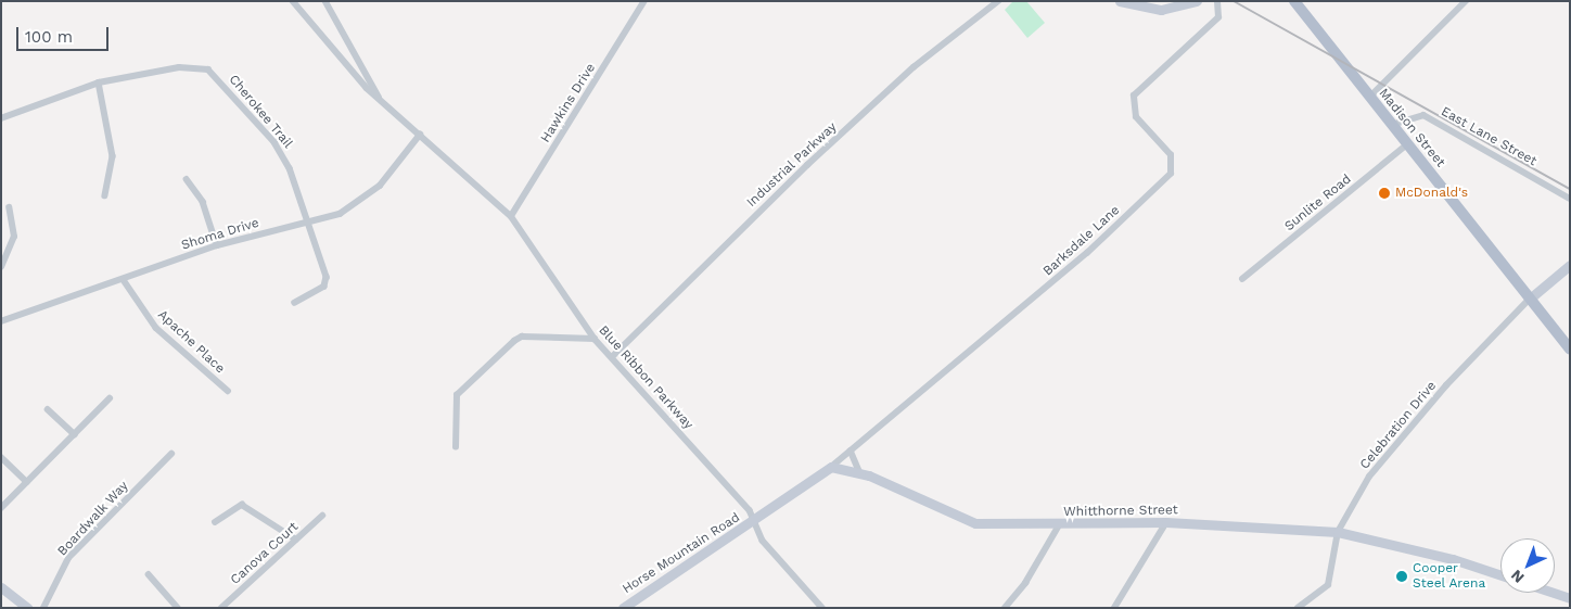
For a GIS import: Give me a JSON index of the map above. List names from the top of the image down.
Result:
{
  "streets": {
    "main road": ["Madison Street"],
    "street": [
      "Hawkins Drive",
      "Cherokee Trail",
      "East Lane Street",
      "Industrial Parkway",
      "Sunlite Road",
      "Shoma Drive",
      "Barksdale Lane",
      "Apache Place",
      "Blue Ribbon Parkway",
      "Celebration Drive",
      "Whitthorne Street",
      "Boardwalk Way",
      "Canova Court",
      "Horse Mountain Road"
    ]
  },
  "crossings": [
    ["Hawkins Drive", "Blue Ribbon Parkway"],
    ["Cherokee Trail", "Shoma Drive"],
    ["Madison Street", "East Lane Street"],
    ["Madison Street", "Sunlite Road"],
    ["Madison Street", "Celebration Drive"],
    ["Industrial Parkway", "Blue Ribbon Parkway"],
    ["Shoma Drive", "Apache Place"],
    ["Shoma Drive", "Blue Ribbon Parkway"],
    ["Barksdale Lane", "Whitthorne Street"],
    ["Blue Ribbon Parkway", "Horse Mountain Road"],
    ["Celebration Drive", "Whitthorne Street"]
  ],
  "places": ["McDonald's", "Cooper Steel Arena"],
  "scale_bar": "100 m",
  "north": "bottom left"
}
